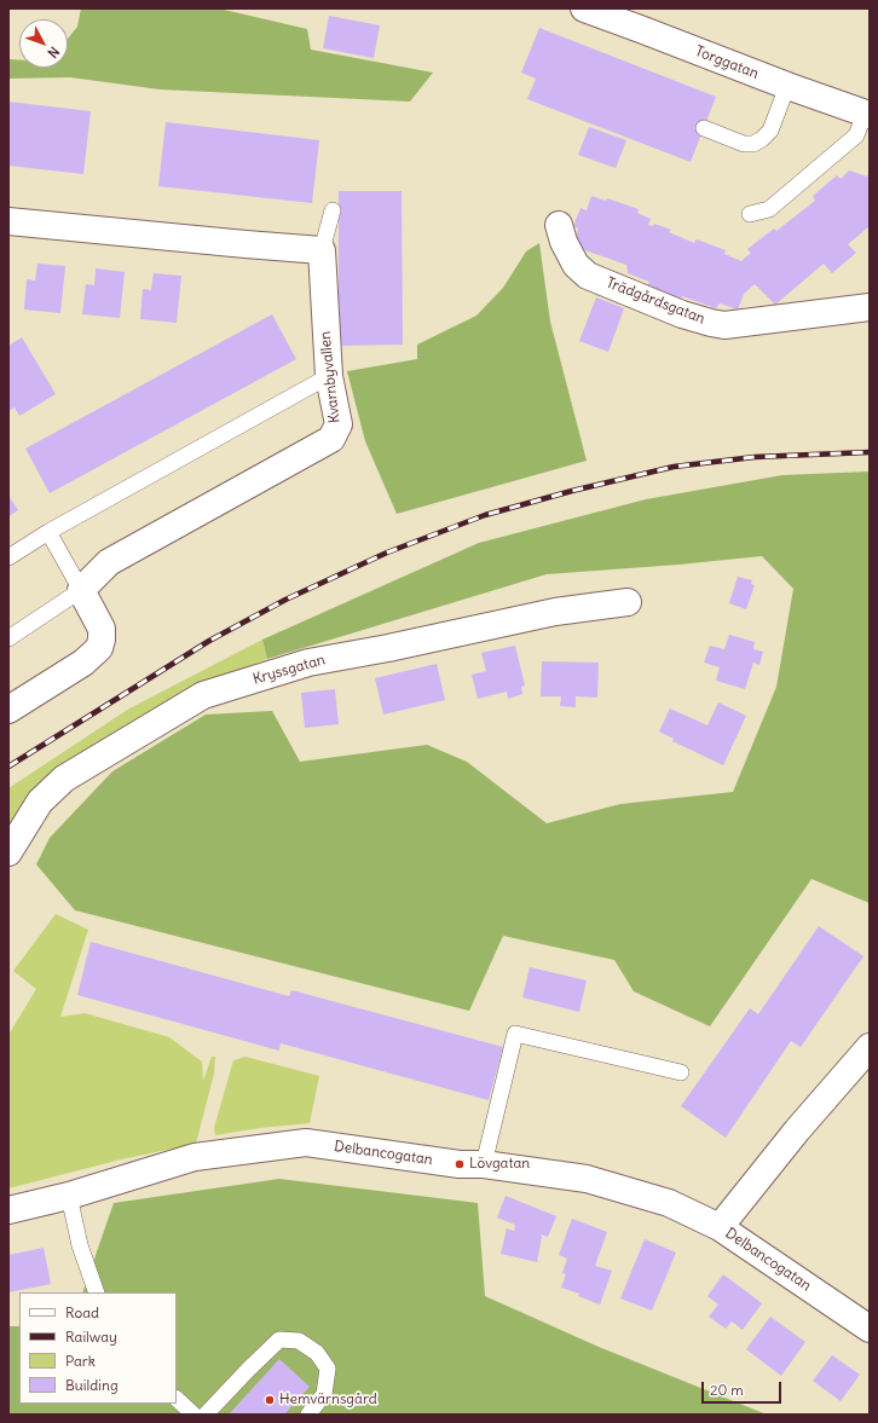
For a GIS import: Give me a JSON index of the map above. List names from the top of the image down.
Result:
{
  "streets": {
    "street": [
      "Torggatan",
      "Trädgårdsgatan",
      "Kvarnbyvallen",
      "Kryssgatan",
      "Delbancogatan"
    ]
  },
  "places": ["Lövgatan", "Hemvärnsgård"],
  "legend": [
    "Road",
    "Railway",
    "Park",
    "Building"
  ],
  "scale_bar": "20 m",
  "north": "bottom right"
}
